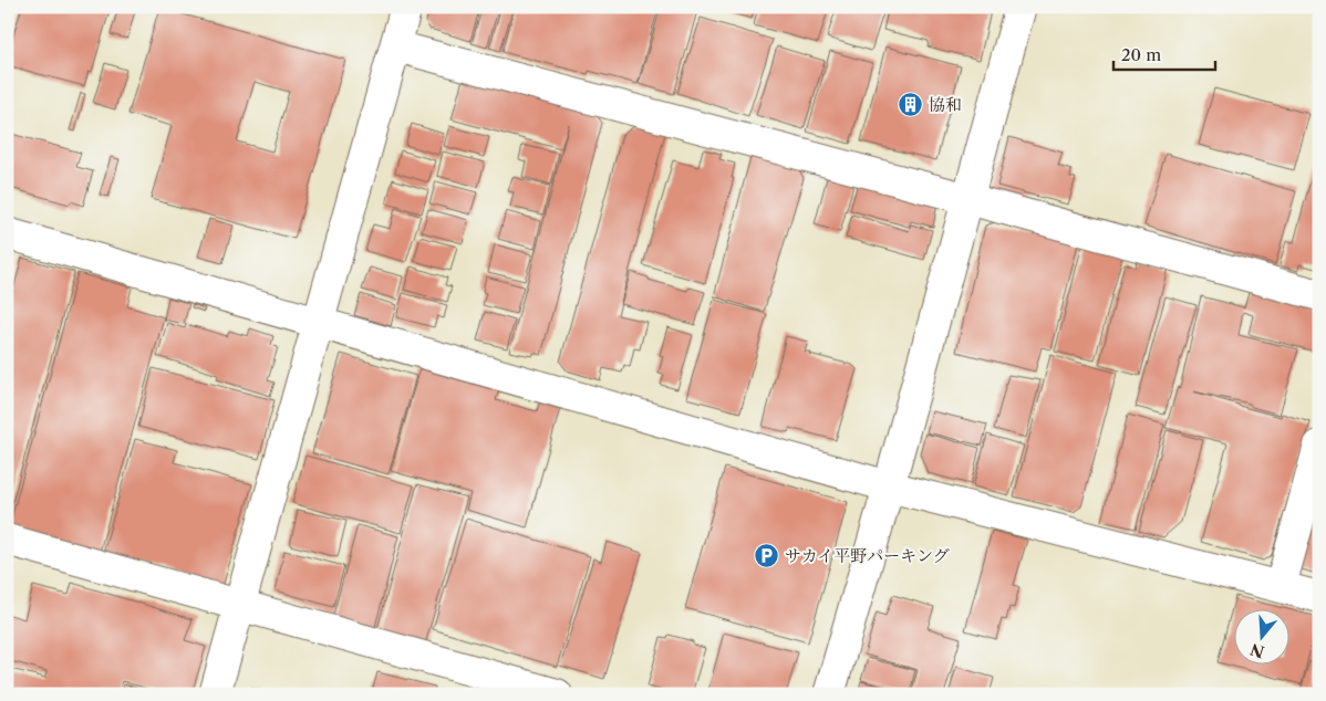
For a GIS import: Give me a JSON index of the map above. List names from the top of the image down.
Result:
{
  "places": {
    "building": ["協和"],
    "parking": ["サカイ平野パーキング"]
  },
  "scale_bar": "20 m",
  "north": "bottom"
}
